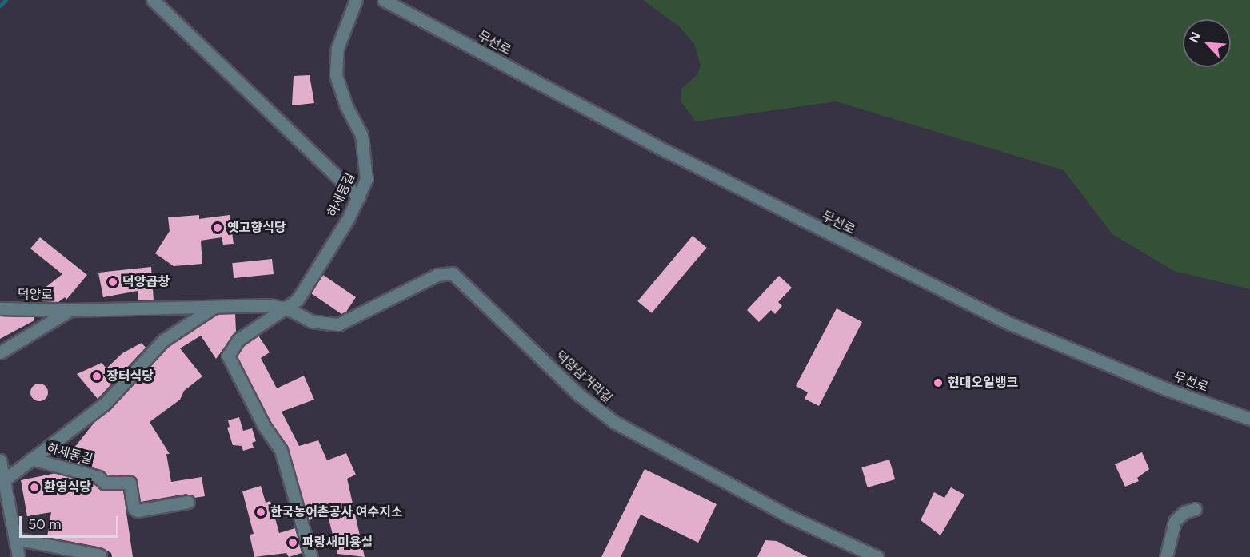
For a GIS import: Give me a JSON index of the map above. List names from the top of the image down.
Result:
{
  "streets": {
    "street": [
      "무선로",
      "하세동길",
      "덕양로",
      "덕양삼거리길"
    ]
  },
  "crossings": [
    ["하세동길", "덕양삼거리길"]
  ],
  "places": [
    "옛고향식당",
    "덕양곱창",
    "장터식당",
    "현대오일뱅크",
    "환영식당",
    "한국농어촌공사 여수지소",
    "파랑새미용실"
  ],
  "scale_bar": "50 m",
  "north": "top left"
}
